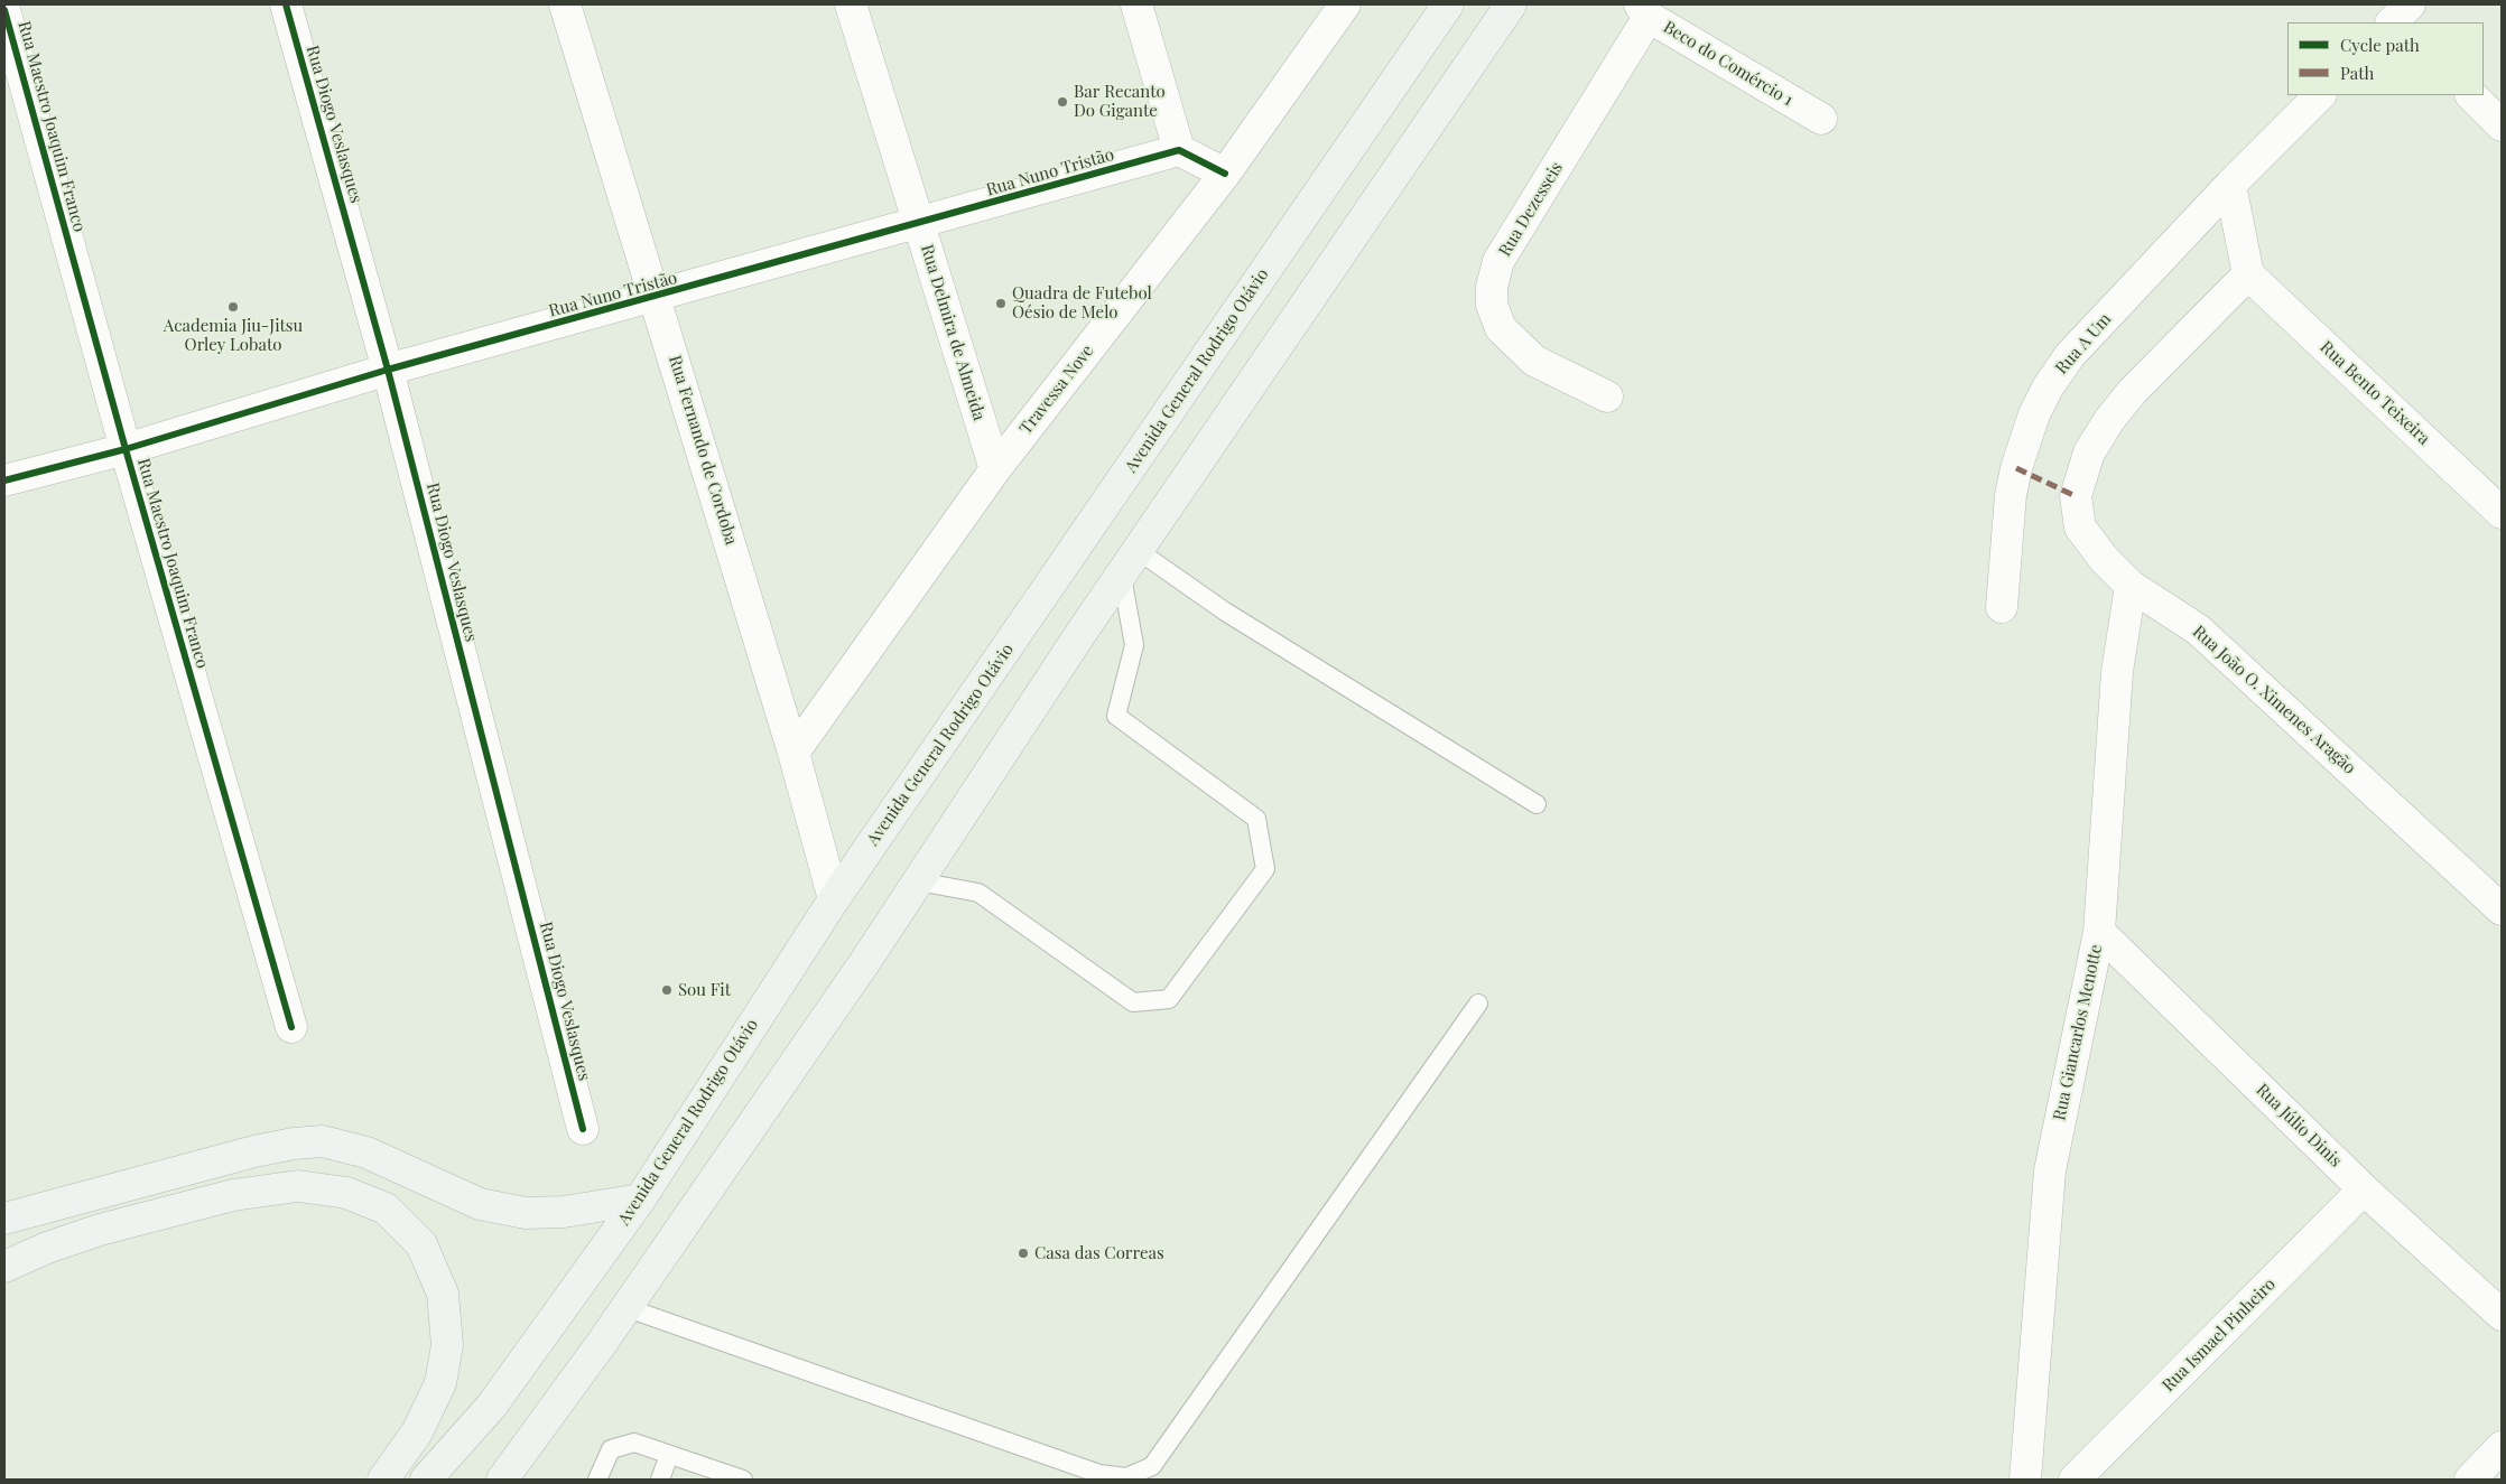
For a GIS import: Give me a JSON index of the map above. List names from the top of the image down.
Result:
{
  "streets": {
    "main road": ["Avenida General Rodrigo Otávio"],
    "street": [
      "Beco do Comércio 1",
      "Rua Diogo Veslasques",
      "Rua Maestro Joaquim Franco",
      "Rua Nuno Tristão",
      "Rua Dezesseis",
      "Rua Delmira de Almeida",
      "Rua A Um",
      "Travessa Nove",
      "Rua Bento Teixeira",
      "Rua Fernando de Cordoba",
      "Rua João O. Ximenes Aragão",
      "Rua Giancarlos Menotte",
      "Rua Júlio Dinis",
      "Rua Ismael Pinheiro"
    ]
  },
  "crossings": [
    ["Beco do Comércio 1", "Rua Dezesseis"],
    ["Rua Diogo Veslasques", "Rua Nuno Tristão"],
    ["Rua Maestro Joaquim Franco", "Rua Nuno Tristão"],
    ["Rua Nuno Tristão", "Rua Delmira de Almeida"],
    ["Rua Nuno Tristão", "Rua Fernando de Cordoba"],
    ["Rua Delmira de Almeida", "Travessa Nove"],
    ["Avenida General Rodrigo Otávio", "Rua Fernando de Cordoba"],
    ["Travessa Nove", "Rua Fernando de Cordoba"],
    ["Rua Bento Teixeira", "Rua João O. Ximenes Aragão"],
    ["Rua João O. Ximenes Aragão", "Rua Giancarlos Menotte"],
    ["Rua Giancarlos Menotte", "Rua Júlio Dinis"],
    ["Rua Júlio Dinis", "Rua Ismael Pinheiro"]
  ],
  "places": [
    "Bar Recanto Do Gigante",
    "Quadra de Futebol Oésio de Melo",
    "Academia Jiu-Jitsu Orley Lobato",
    "Sou Fit",
    "Casa das Correas"
  ],
  "legend": ["Cycle path", "Path"]
}
